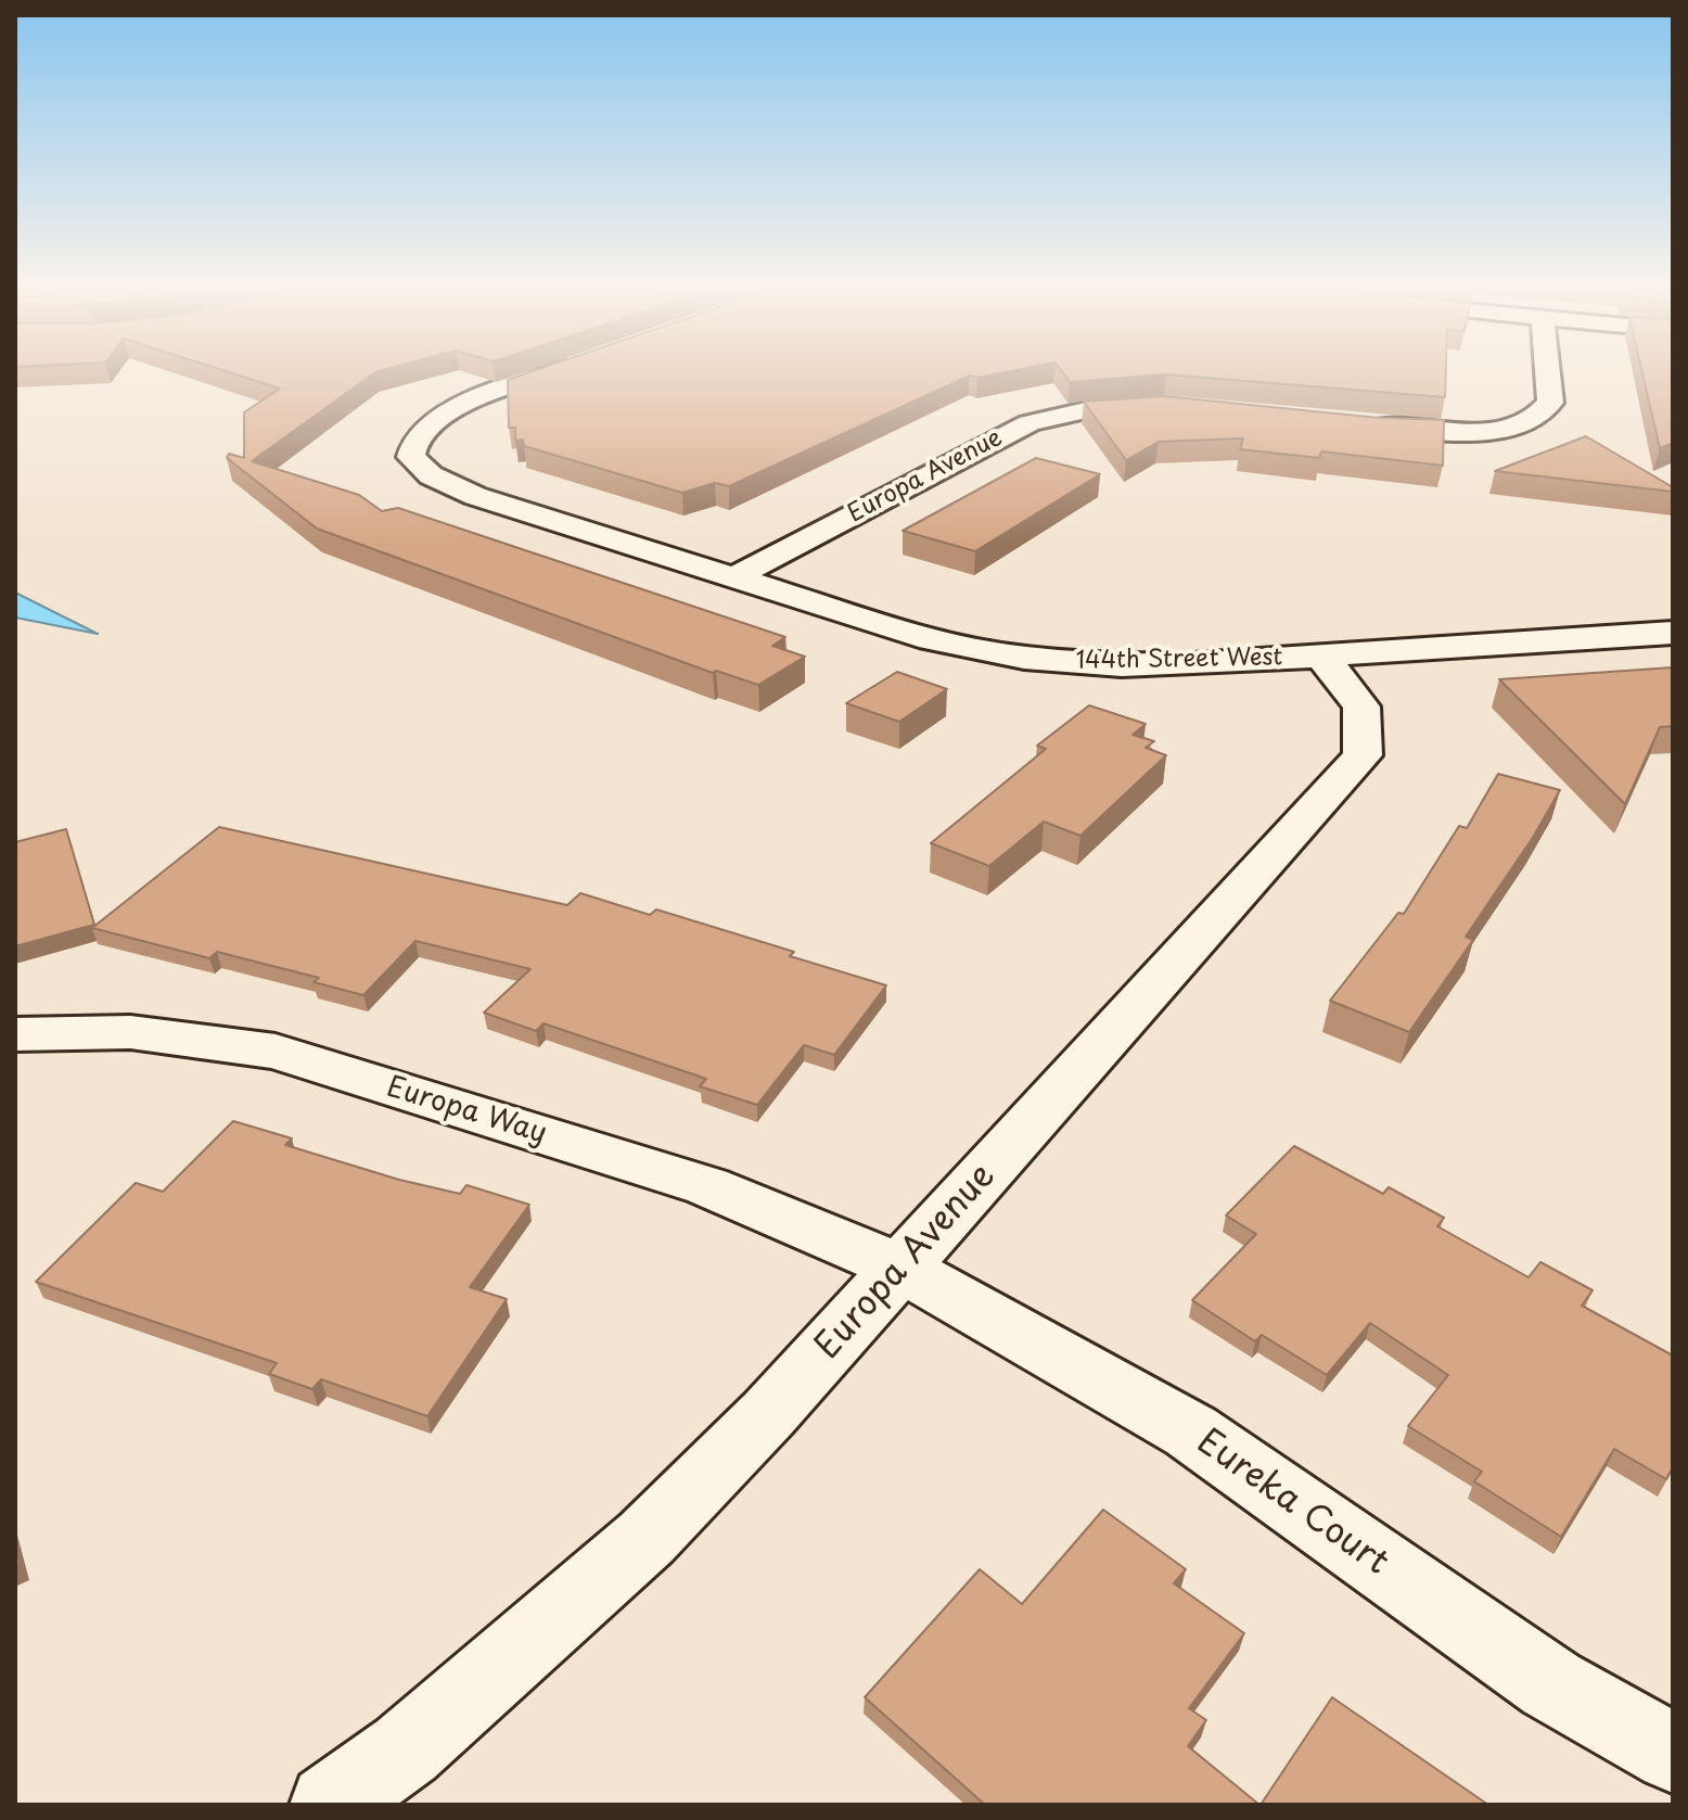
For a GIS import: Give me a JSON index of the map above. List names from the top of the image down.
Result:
{
  "streets": {
    "street": [
      "Europa Avenue",
      "144th Street West",
      "Europa Way",
      "Eureka Court"
    ]
  },
  "crossings": [
    ["Europa Avenue", "144th Street West"],
    ["Europa Avenue", "Europa Way"],
    ["Europa Avenue", "Eureka Court"],
    ["Europa Way", "Eureka Court"]
  ]
}
